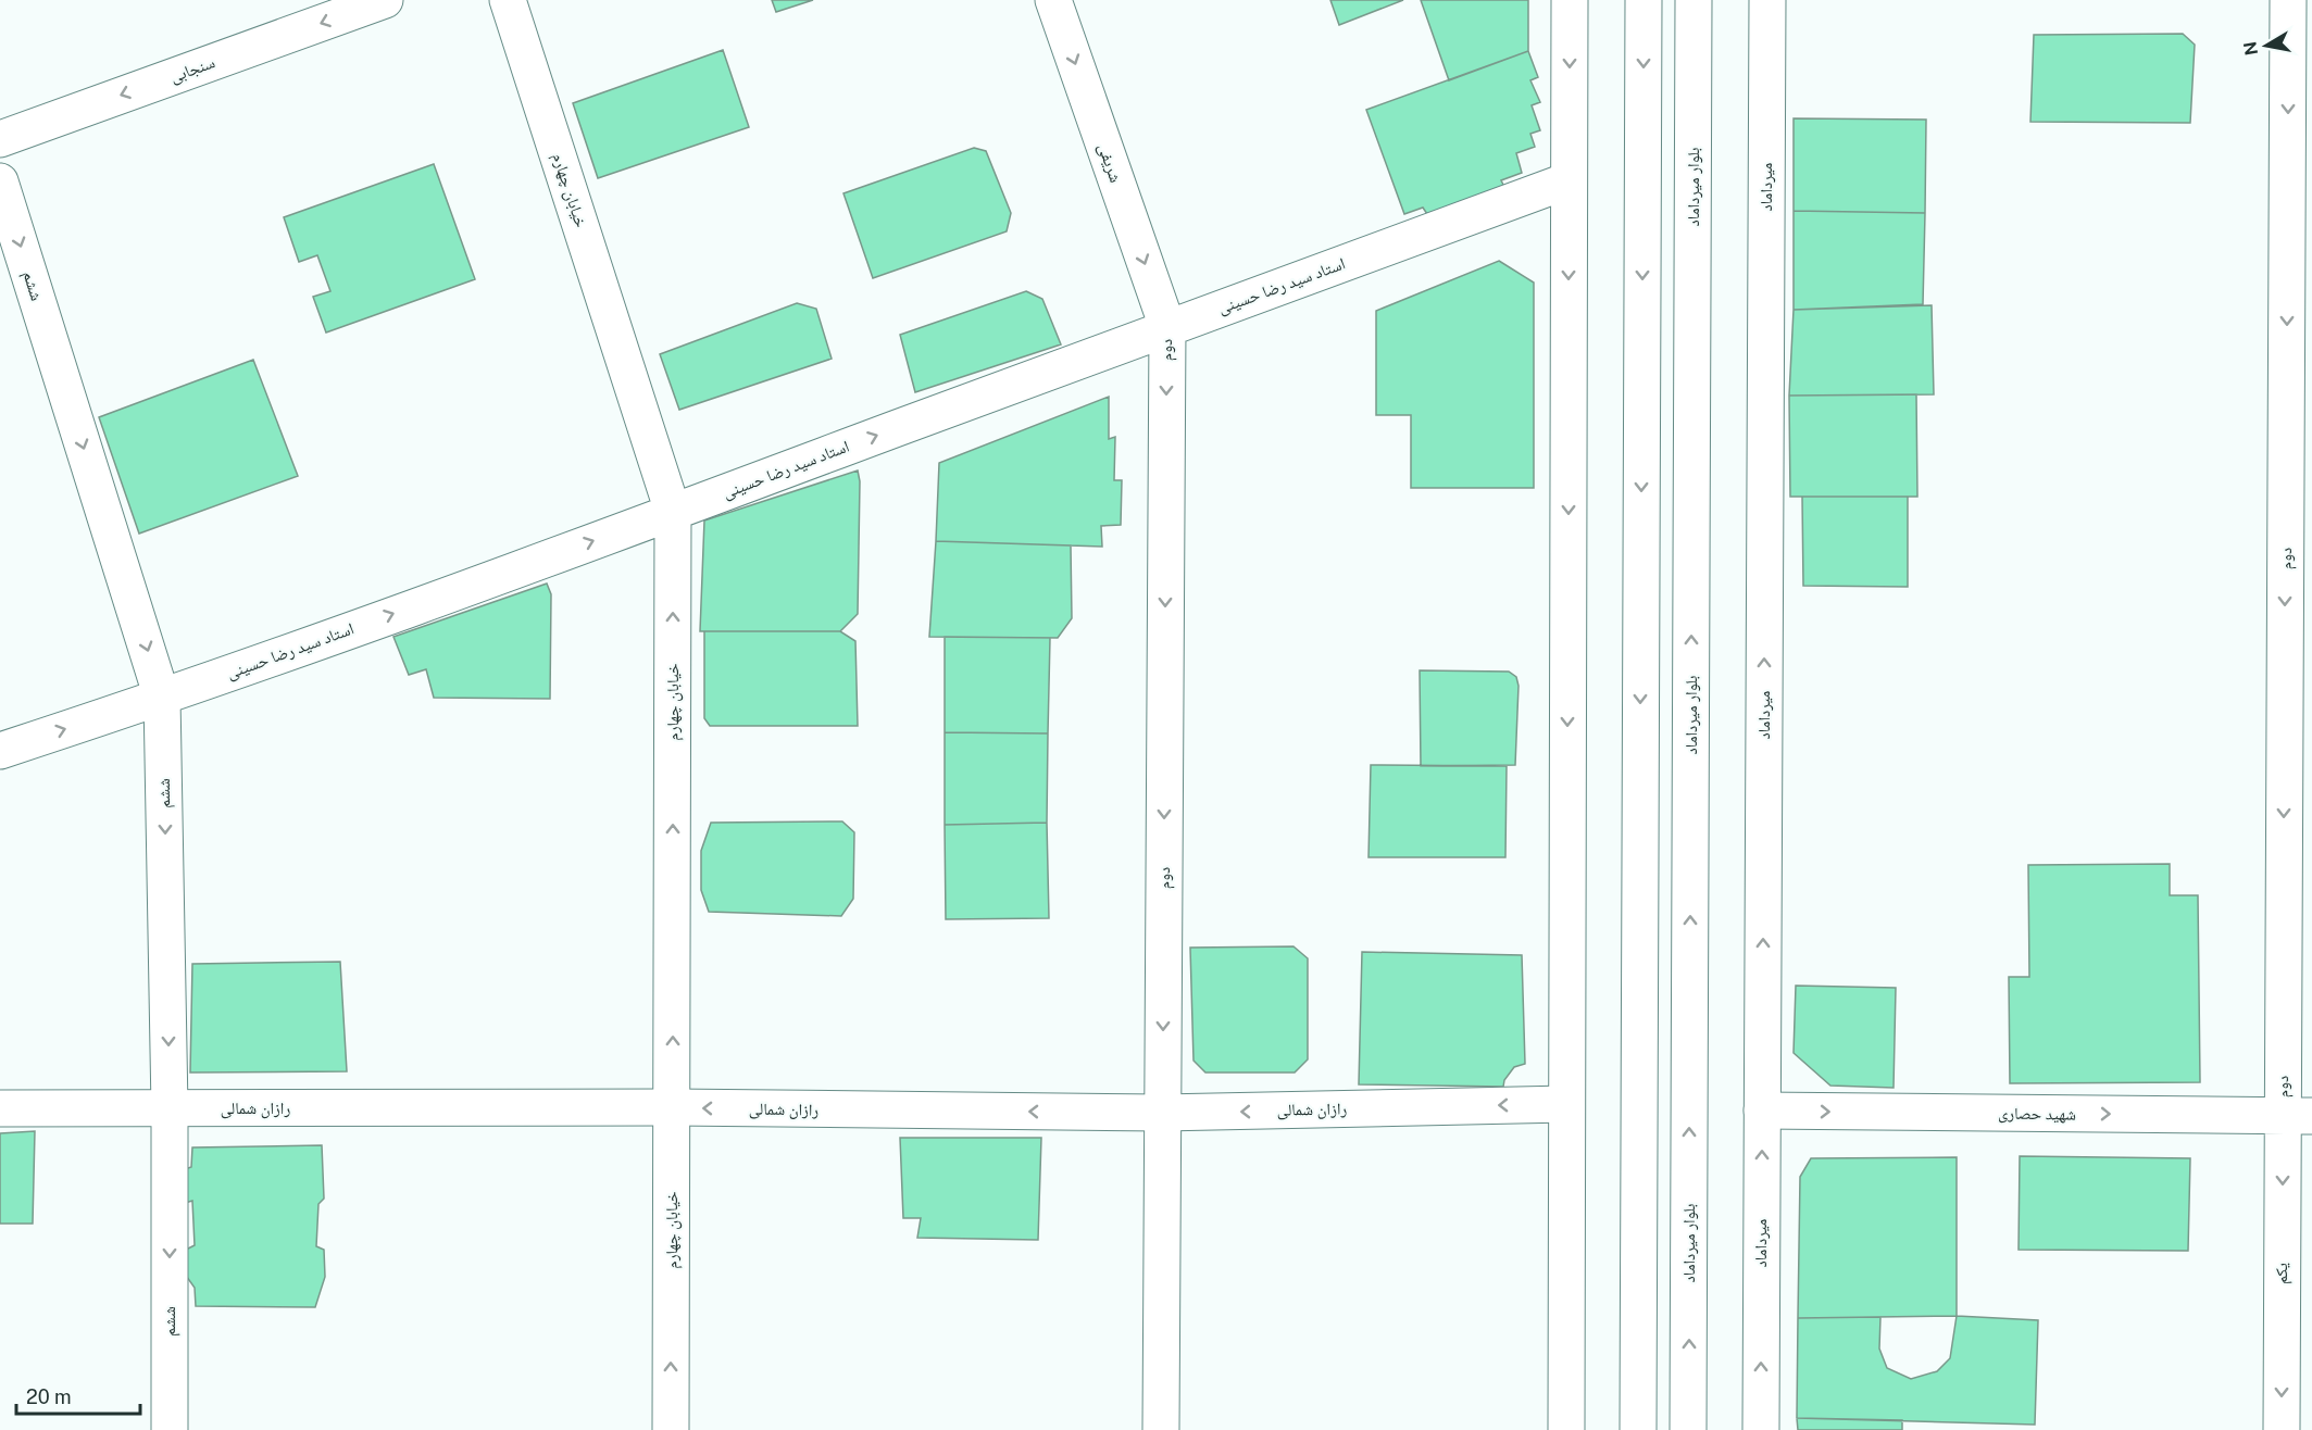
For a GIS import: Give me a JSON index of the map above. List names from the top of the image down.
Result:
{
  "streets": {
    "street": [
      "سنجابی",
      "شریفی",
      "بلوار میرداماد",
      "میرداماد",
      "خیابان چهارم",
      "ششم",
      "استاد سید رضا حسینی",
      "دوم",
      "رازان شمالی",
      "شهید حصاری",
      "یکم"
    ]
  },
  "crossings": [
    ["شریفی", "استاد سید رضا حسینی"],
    ["شریفی", "دوم"],
    ["میرداماد", "شهید حصاری"],
    ["خیابان چهارم", "استاد سید رضا حسینی"],
    ["خیابان چهارم", "رازان شمالی"],
    ["ششم", "استاد سید رضا حسینی"],
    ["ششم", "رازان شمالی"],
    ["استاد سید رضا حسینی", "دوم"],
    ["دوم", "رازان شمالی"],
    ["دوم", "شهید حصاری"],
    ["دوم", "یکم"],
    ["شهید حصاری", "یکم"]
  ],
  "one_way": [
    "سنجابی",
    "شریفی",
    "خیابان چهارم",
    "ششم",
    "استاد سید رضا حسینی",
    "دوم",
    "رازان شمالی",
    "شهید حصاری",
    "یکم"
  ],
  "scale_bar": "20 m",
  "north": "left"
}
